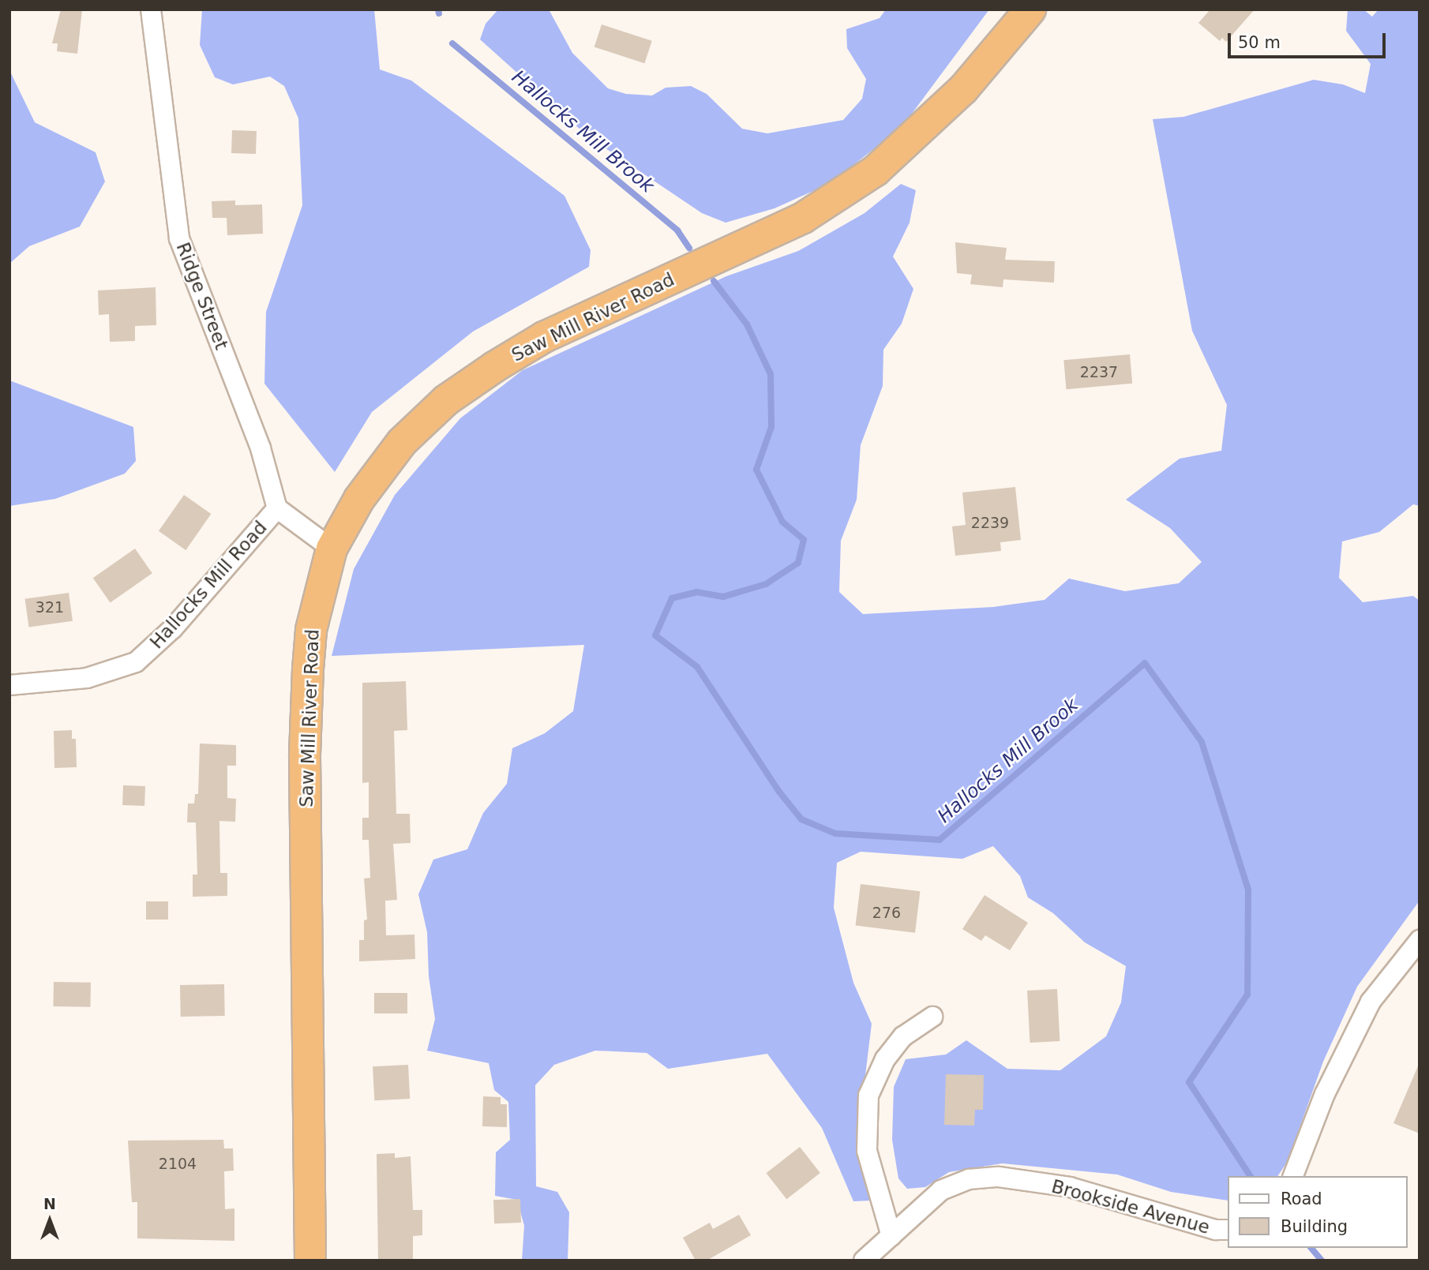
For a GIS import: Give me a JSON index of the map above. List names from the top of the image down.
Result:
{
  "streets": {
    "highway": ["Saw Mill River Road"],
    "street": ["Ridge Street", "Hallocks Mill Road", "Brookside Avenue"]
  },
  "crossings": [
    ["Ridge Street", "Hallocks Mill Road"]
  ],
  "water": ["Hallocks Mill Brook"],
  "house_numbers": [
    "2237",
    "2239",
    "321",
    "276",
    "2104"
  ],
  "legend": ["Road", "Building"],
  "scale_bar": "50 m",
  "north": "top"
}
